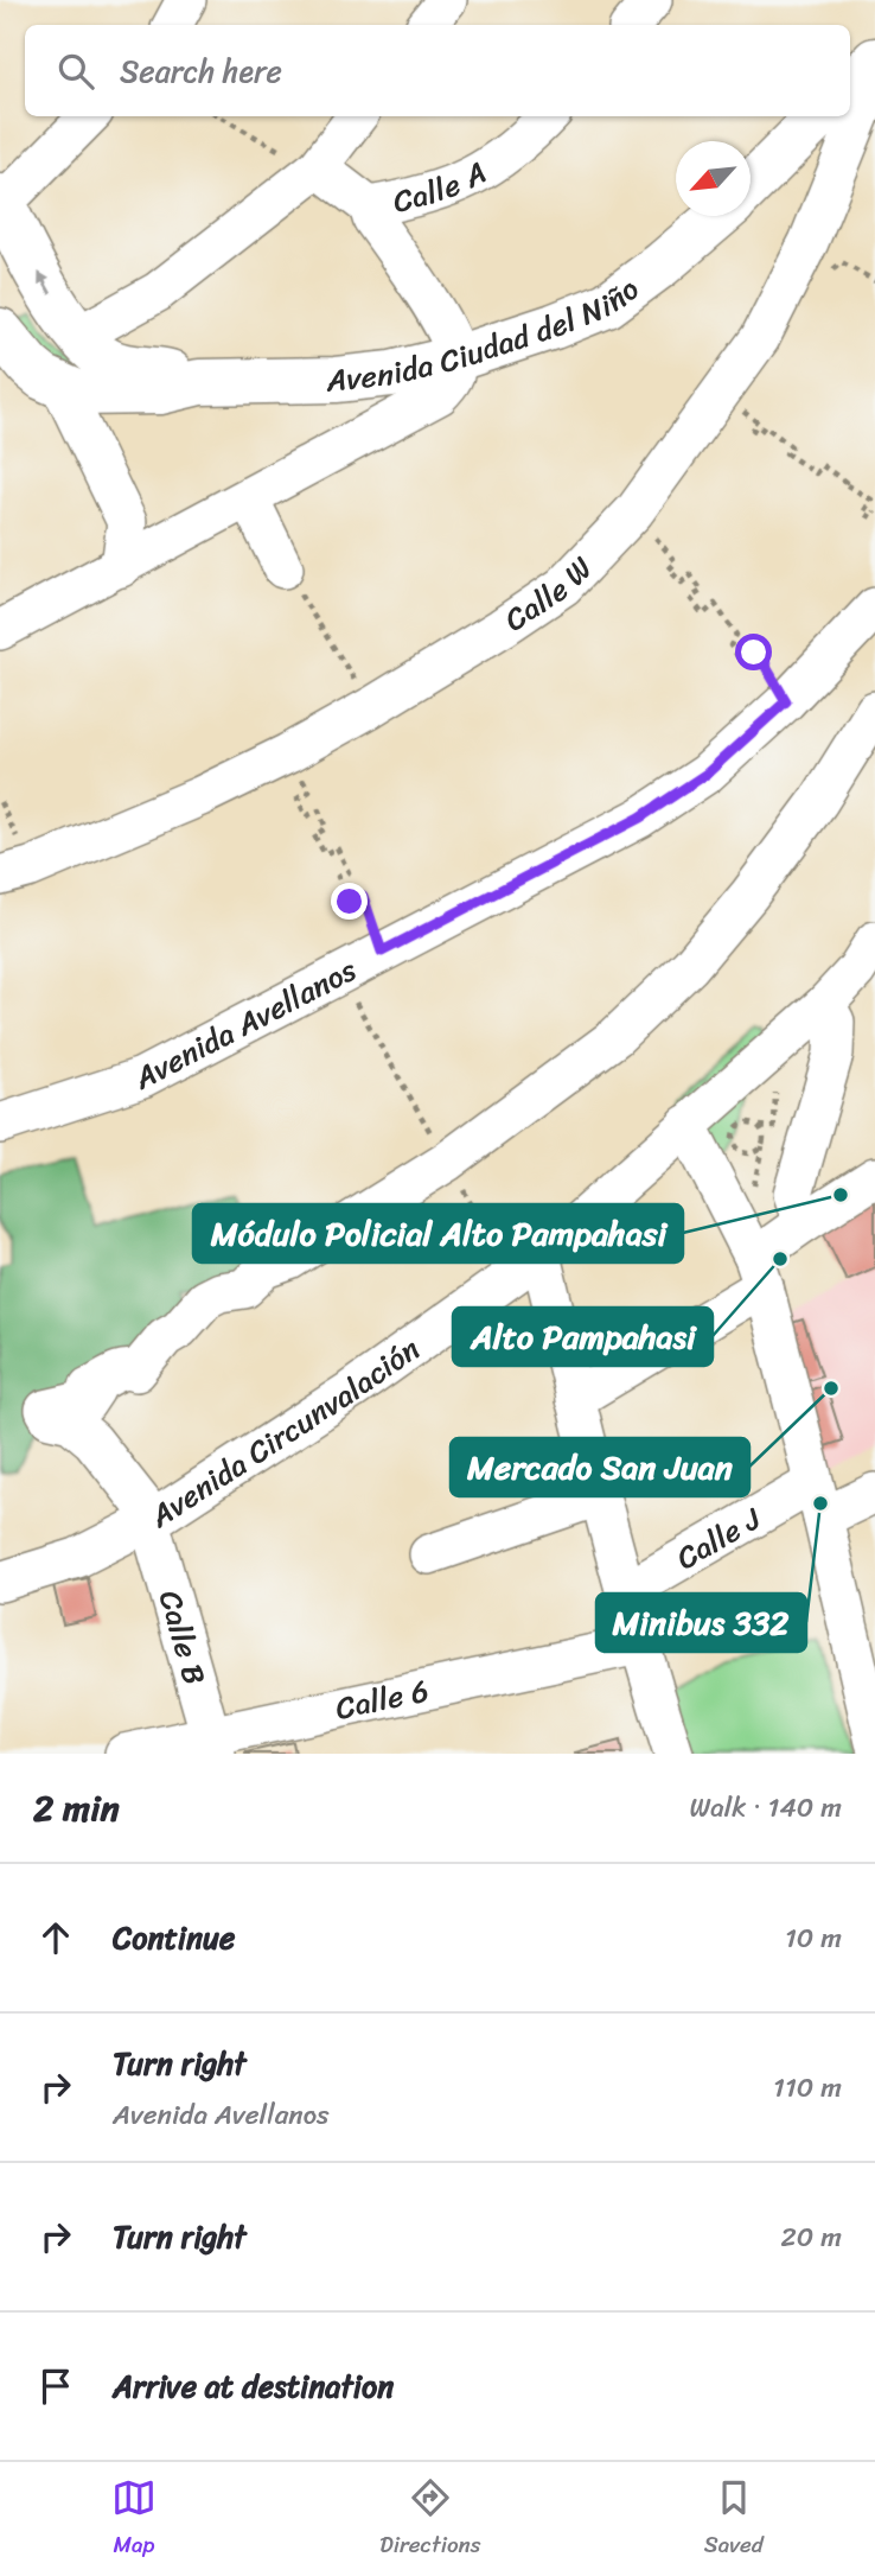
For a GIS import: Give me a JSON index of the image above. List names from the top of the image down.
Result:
{
  "streets": {
    "main road": ["Avenida Ciudad del Niño"],
    "street": [
      "Calle A",
      "Calle W",
      "Avenida Avellanos",
      "Avenida Circunvalación",
      "Calle J",
      "Calle B",
      "Calle 6"
    ]
  },
  "crossings": [
    ["Avenida Circunvalación", "Calle B"],
    ["Calle B", "Calle 6"]
  ],
  "places": [
    "Módulo Policial Alto Pampahasi",
    "Alto Pampahasi",
    "Mercado San Juan",
    "Minibus 332"
  ],
  "north": "bottom left",
  "page": {
    "search": "Search here",
    "heading": ["2 min", "Walk · 140 m"],
    "list": [
      ["Continue", "10 m"],
      ["Turn right", "Avenida Avellanos", "110 m"],
      ["Turn right", "20 m"],
      "Arrive at destination"
    ],
    "nav": ["Map", "Directions", "Saved"]
  }
}
